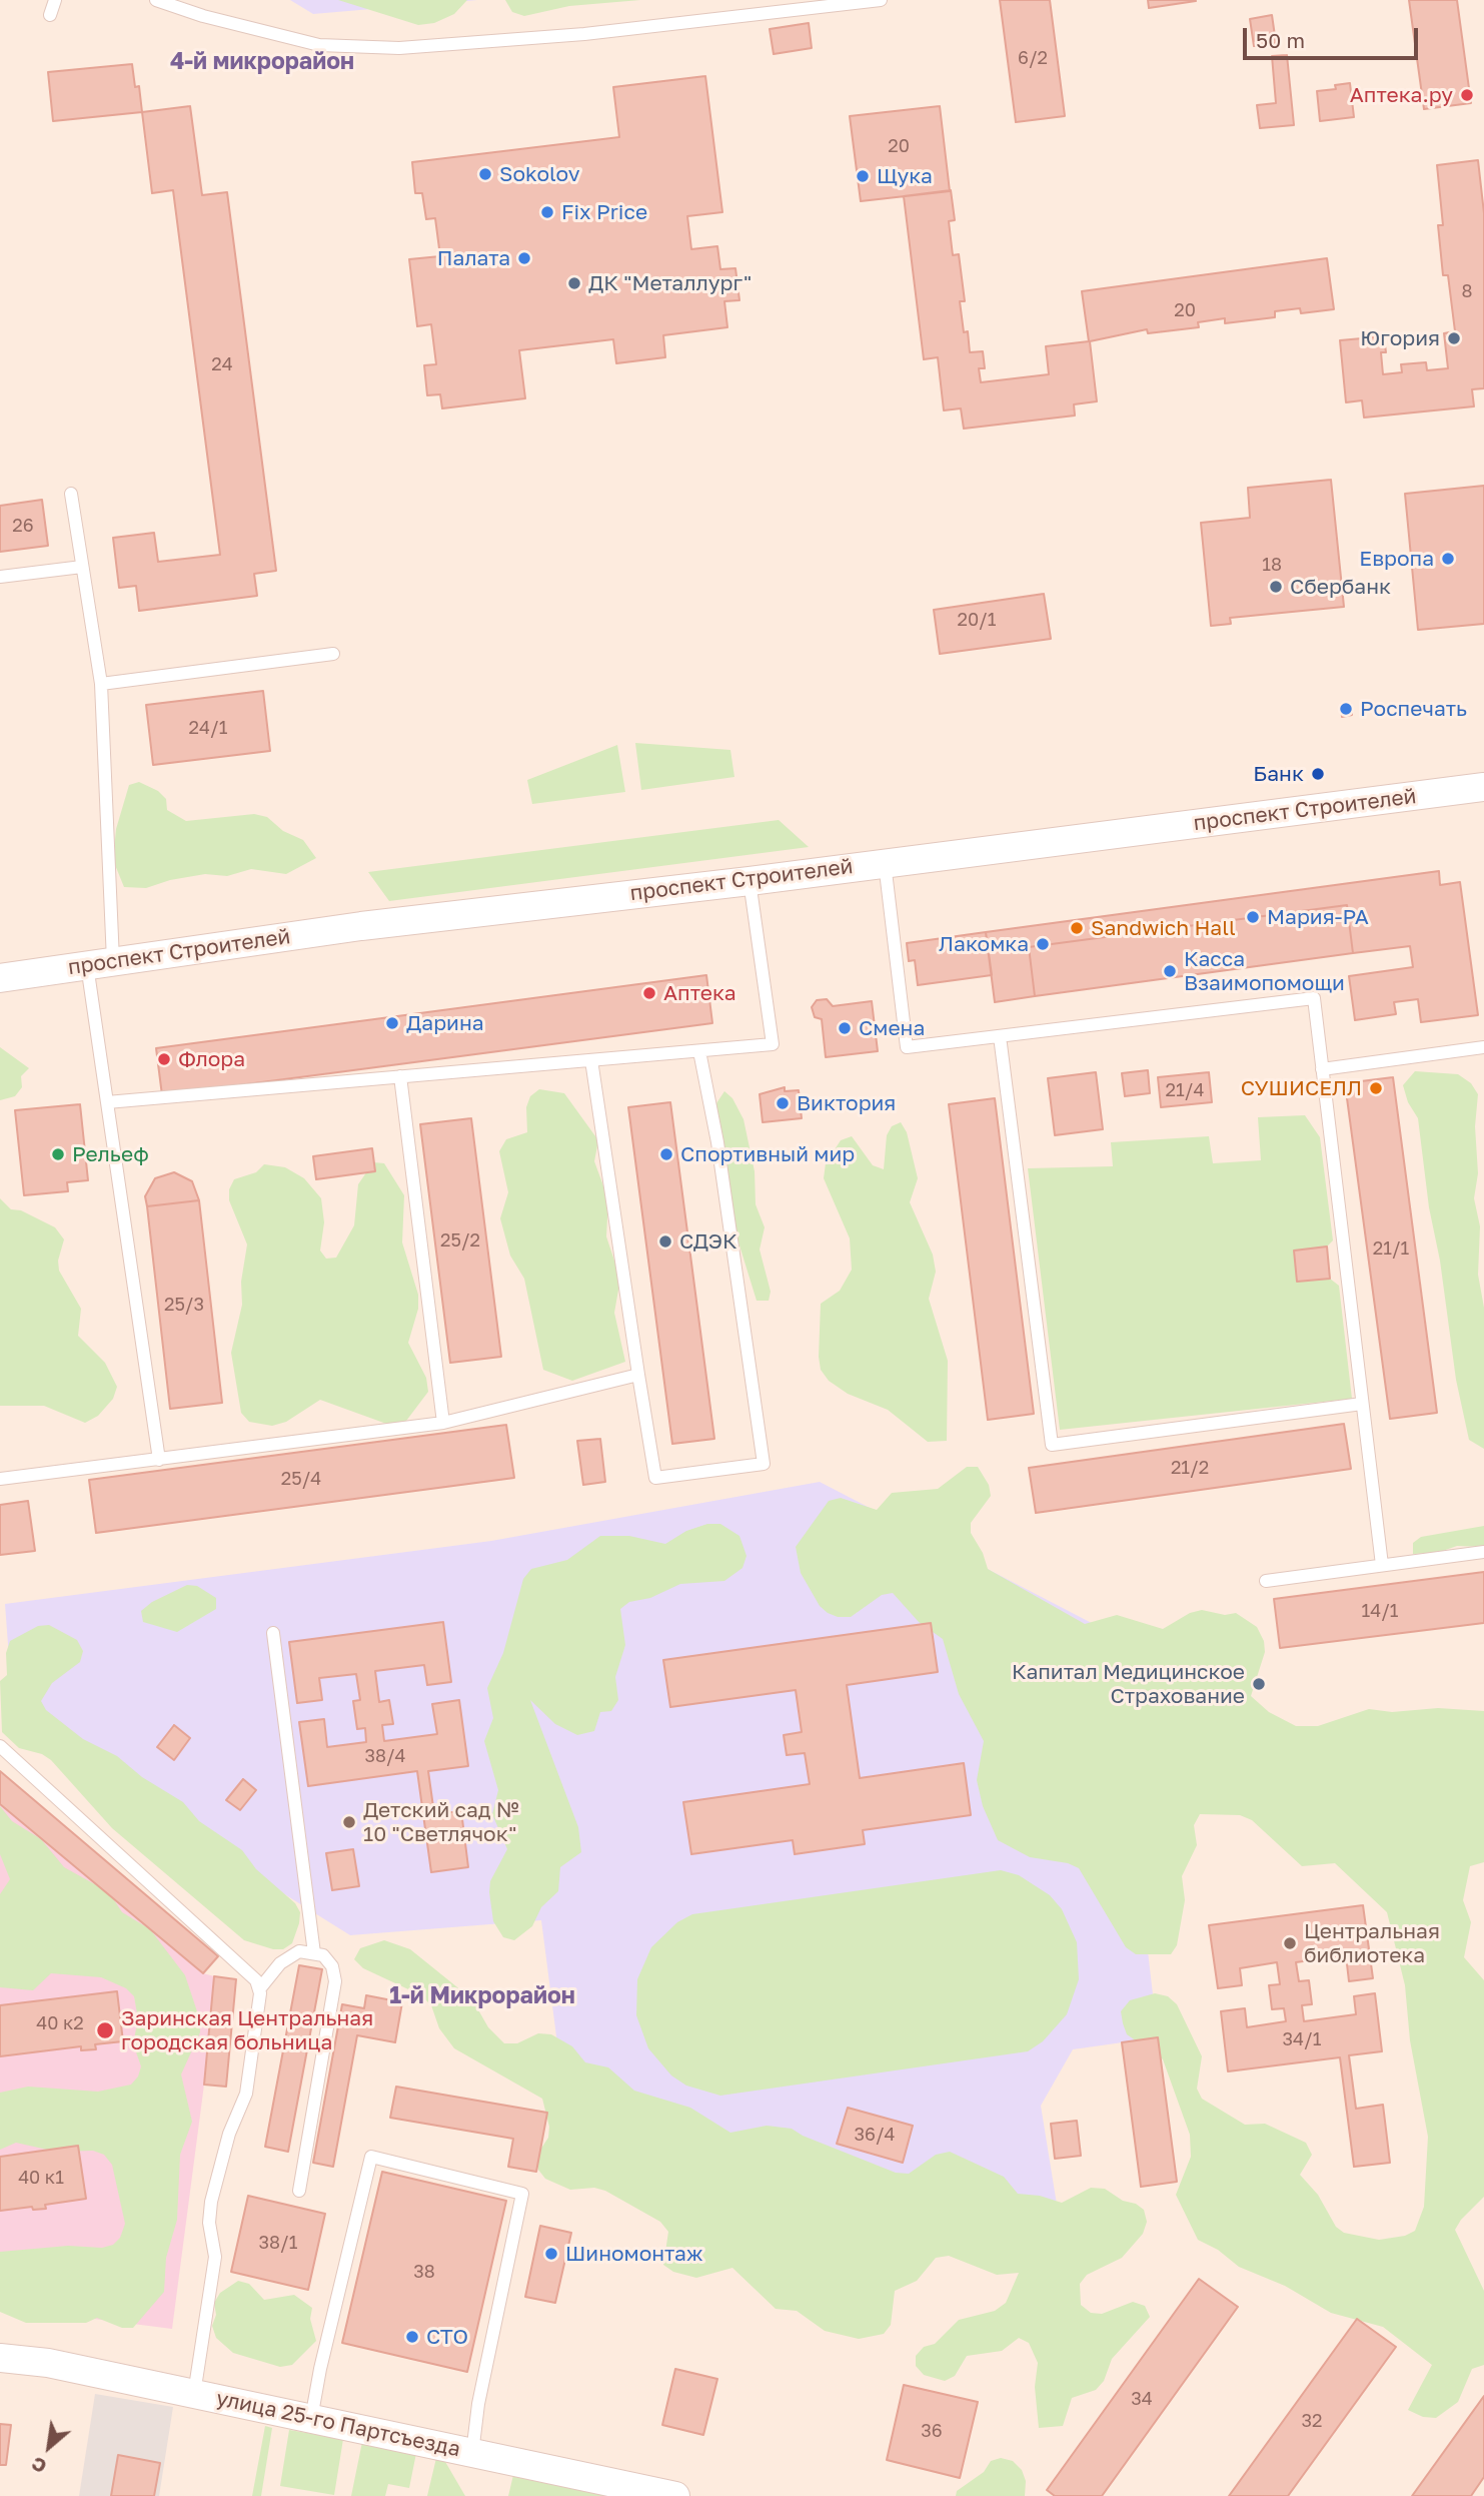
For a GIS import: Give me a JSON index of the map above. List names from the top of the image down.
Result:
{
  "streets": {
    "street": ["проспект Строителей", "улица 25-го Партсъезда"]
  },
  "districts": ["4-й микрорайон", "1-й Микрорайон"],
  "places": [
    "Аптека.ру",
    "Sokolov",
    "Щука",
    "Fix Price",
    "Палата",
    "ДК \"Металлург\"",
    "Югория",
    "Европа",
    "Сбербанк",
    "Роспечать",
    "Банк",
    "Мария-РА",
    "Sandwich Hall",
    "Лакомка",
    "Касса Взаимопомощи",
    "Аптека",
    "Дарина",
    "Смена",
    "Флора",
    "СУШИСЕЛЛ",
    "Виктория",
    "Рельеф",
    "Спортивный мир",
    "СДЭК",
    "Капитал Медицинское Страхование",
    "Детский сад № 10 \"Светлячок\"",
    "Центральная библиотека",
    "Заринская Центральная городская больница",
    "Шиномонтаж",
    "СТО"
  ],
  "house_numbers": [
    "6/2",
    "20",
    "8",
    "20",
    "24",
    "26",
    "18",
    "20/1",
    "24/1",
    "21/4",
    "25/2",
    "21/1",
    "25/3",
    "21/2",
    "25/4",
    "14/1",
    "38/4",
    "40 к2",
    "34/1",
    "36/4",
    "40 к1",
    "38/1",
    "38",
    "34",
    "32",
    "36"
  ],
  "scale_bar": "50 m",
  "north": "bottom left"
}
